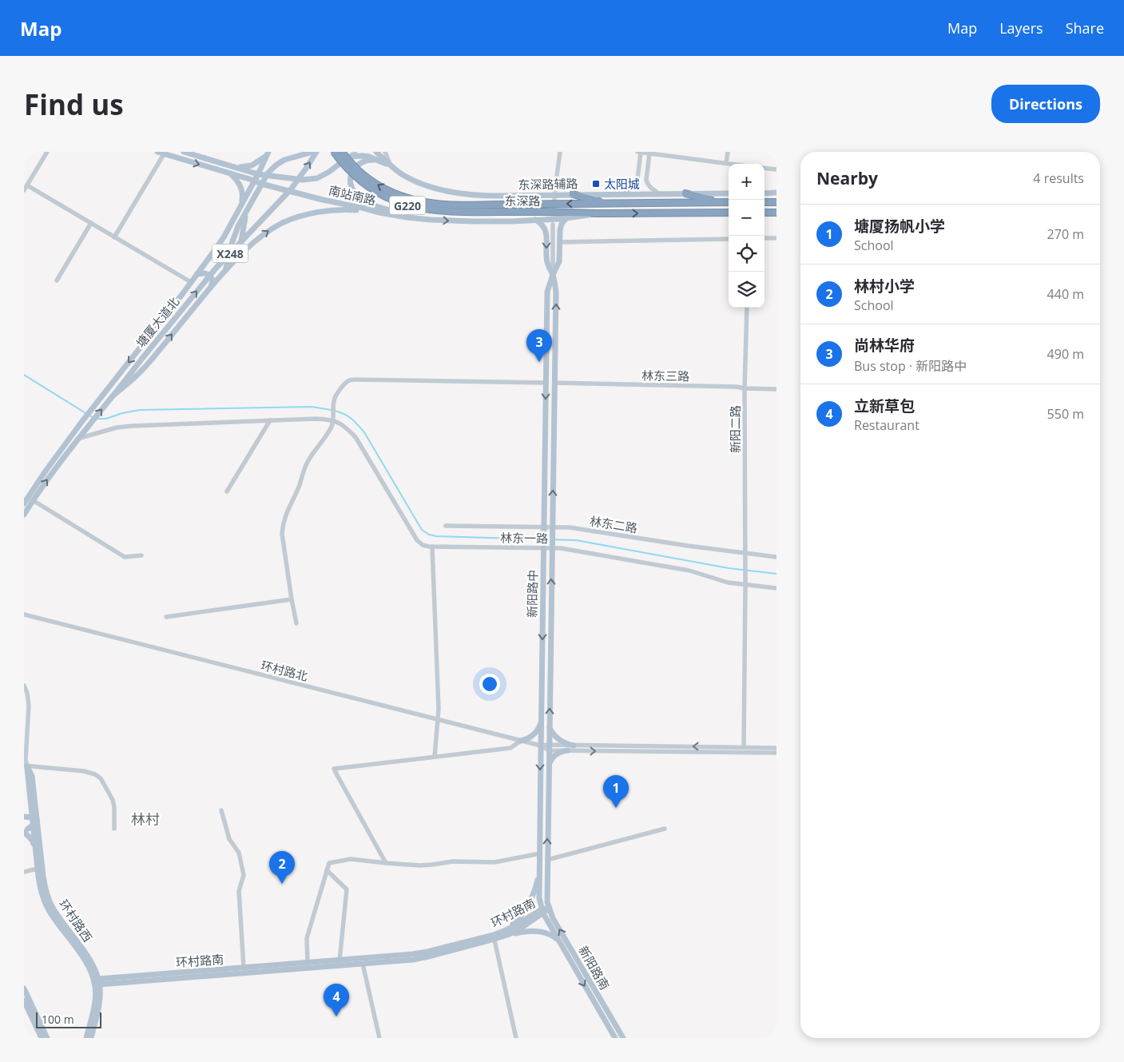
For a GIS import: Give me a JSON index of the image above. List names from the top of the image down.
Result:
{
  "streets": {
    "highway": ["东深路", "G220"],
    "main road": [
      "东深路辅路",
      "南站南路",
      "X248",
      "塘厦大道北",
      "新阳路中",
      "环村路南",
      "环村路西",
      "新阳路南"
    ],
    "street": [
      "林东三路",
      "新阳二路",
      "林东二路",
      "林东一路",
      "环村路北"
    ]
  },
  "crossings": [
    ["南站南路", "东深路"],
    ["南站南路", "塘厦大道北"],
    ["林东三路", "新阳二路"],
    ["林东三路", "新阳路中"],
    ["新阳二路", "林东二路"],
    ["新阳二路", "林东一路"],
    ["林东二路", "新阳路中"],
    ["林东一路", "新阳路中"],
    ["新阳路中", "环村路北"],
    ["新阳路中", "环村路南"],
    ["新阳路中", "新阳路南"],
    ["环村路南", "环村路西"],
    ["环村路南", "新阳路南"]
  ],
  "districts": ["林村"],
  "places": {
    "transit": ["太阳城"]
  },
  "scale_bar": "100 m",
  "page": {
    "header": "Map",
    "nav": ["Map", "Layers", "Share"],
    "buttons": "Directions",
    "title": "Find us",
    "heading": ["Nearby", "4 results"],
    "map_buttons": ["+", "−"],
    "list": [
      {
        "mark": "1",
        "name": "塘厦扬帆小学",
        "note": "School",
        "value": "270 m"
      },
      {
        "mark": "2",
        "name": "林村小学",
        "note": "School",
        "value": "440 m"
      },
      {
        "mark": "3",
        "name": "尚林华府",
        "note": "Bus stop · 新阳路中",
        "value": "490 m"
      },
      {
        "mark": "4",
        "name": "立新草包",
        "note": "Restaurant",
        "value": "550 m"
      }
    ],
    "pins": [
      "3",
      "1",
      "2",
      "4"
    ],
    "scale": "100 m"
  }
}
